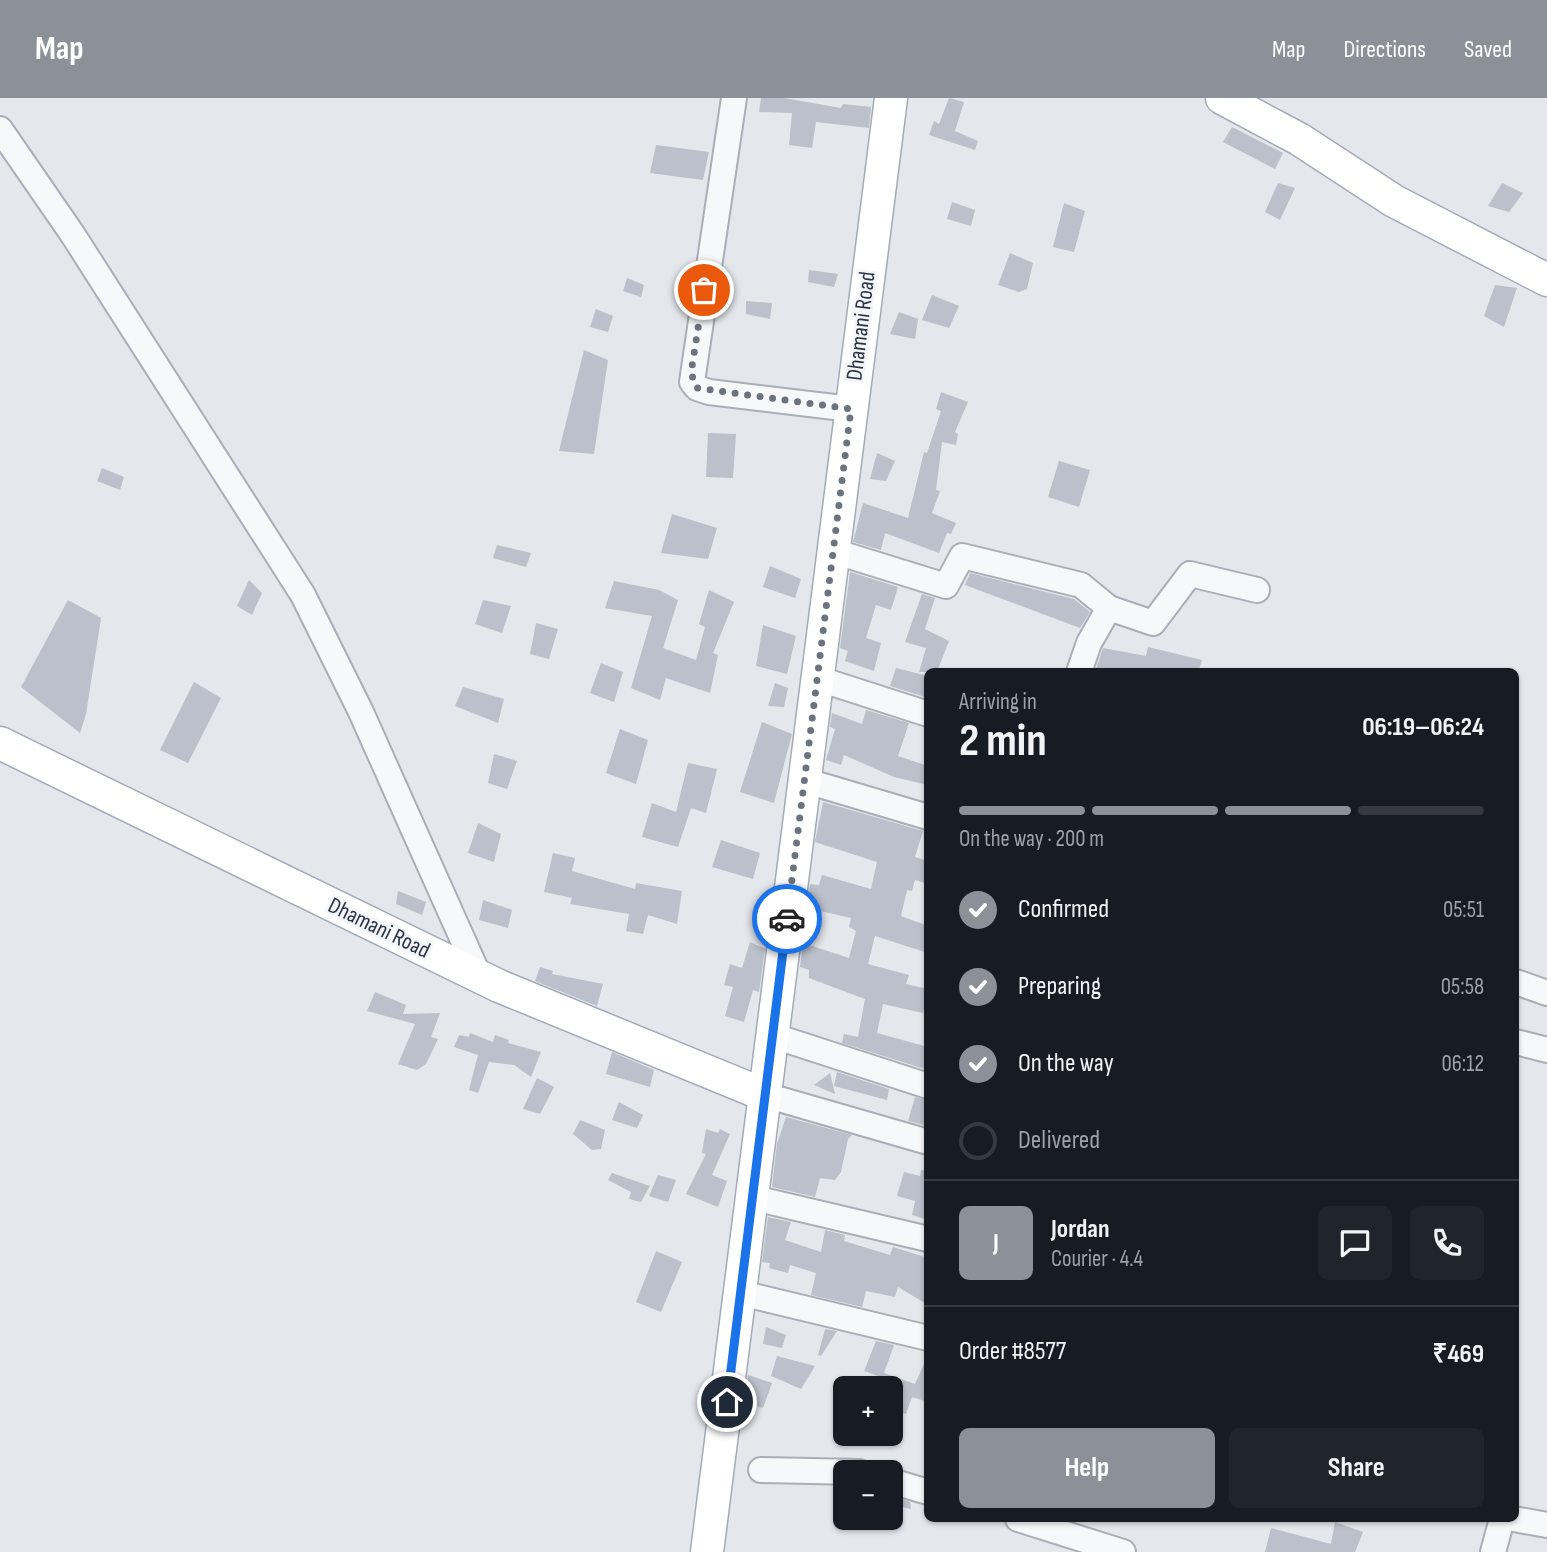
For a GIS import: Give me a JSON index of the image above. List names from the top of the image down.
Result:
{
  "streets": {
    "main road": ["Dhamani Road"]
  },
  "page": {
    "header": "Map",
    "nav": ["Map", "Directions", "Saved"],
    "heading": ["2 min", "Arriving in", "06:19–06:24"],
    "panel": [
      "Jordan",
      "Courier · 4.4",
      "Order #8577",
      "₹469"
    ],
    "bar": "On the way · 200 m",
    "list": [
      ["Confirmed", "05:51"],
      ["Preparing", "05:58"],
      ["On the way", "06:12"],
      "Delivered"
    ],
    "round": "J",
    "map_buttons": ["+", "−"],
    "buttons": ["Help", "Share"]
  }
}
